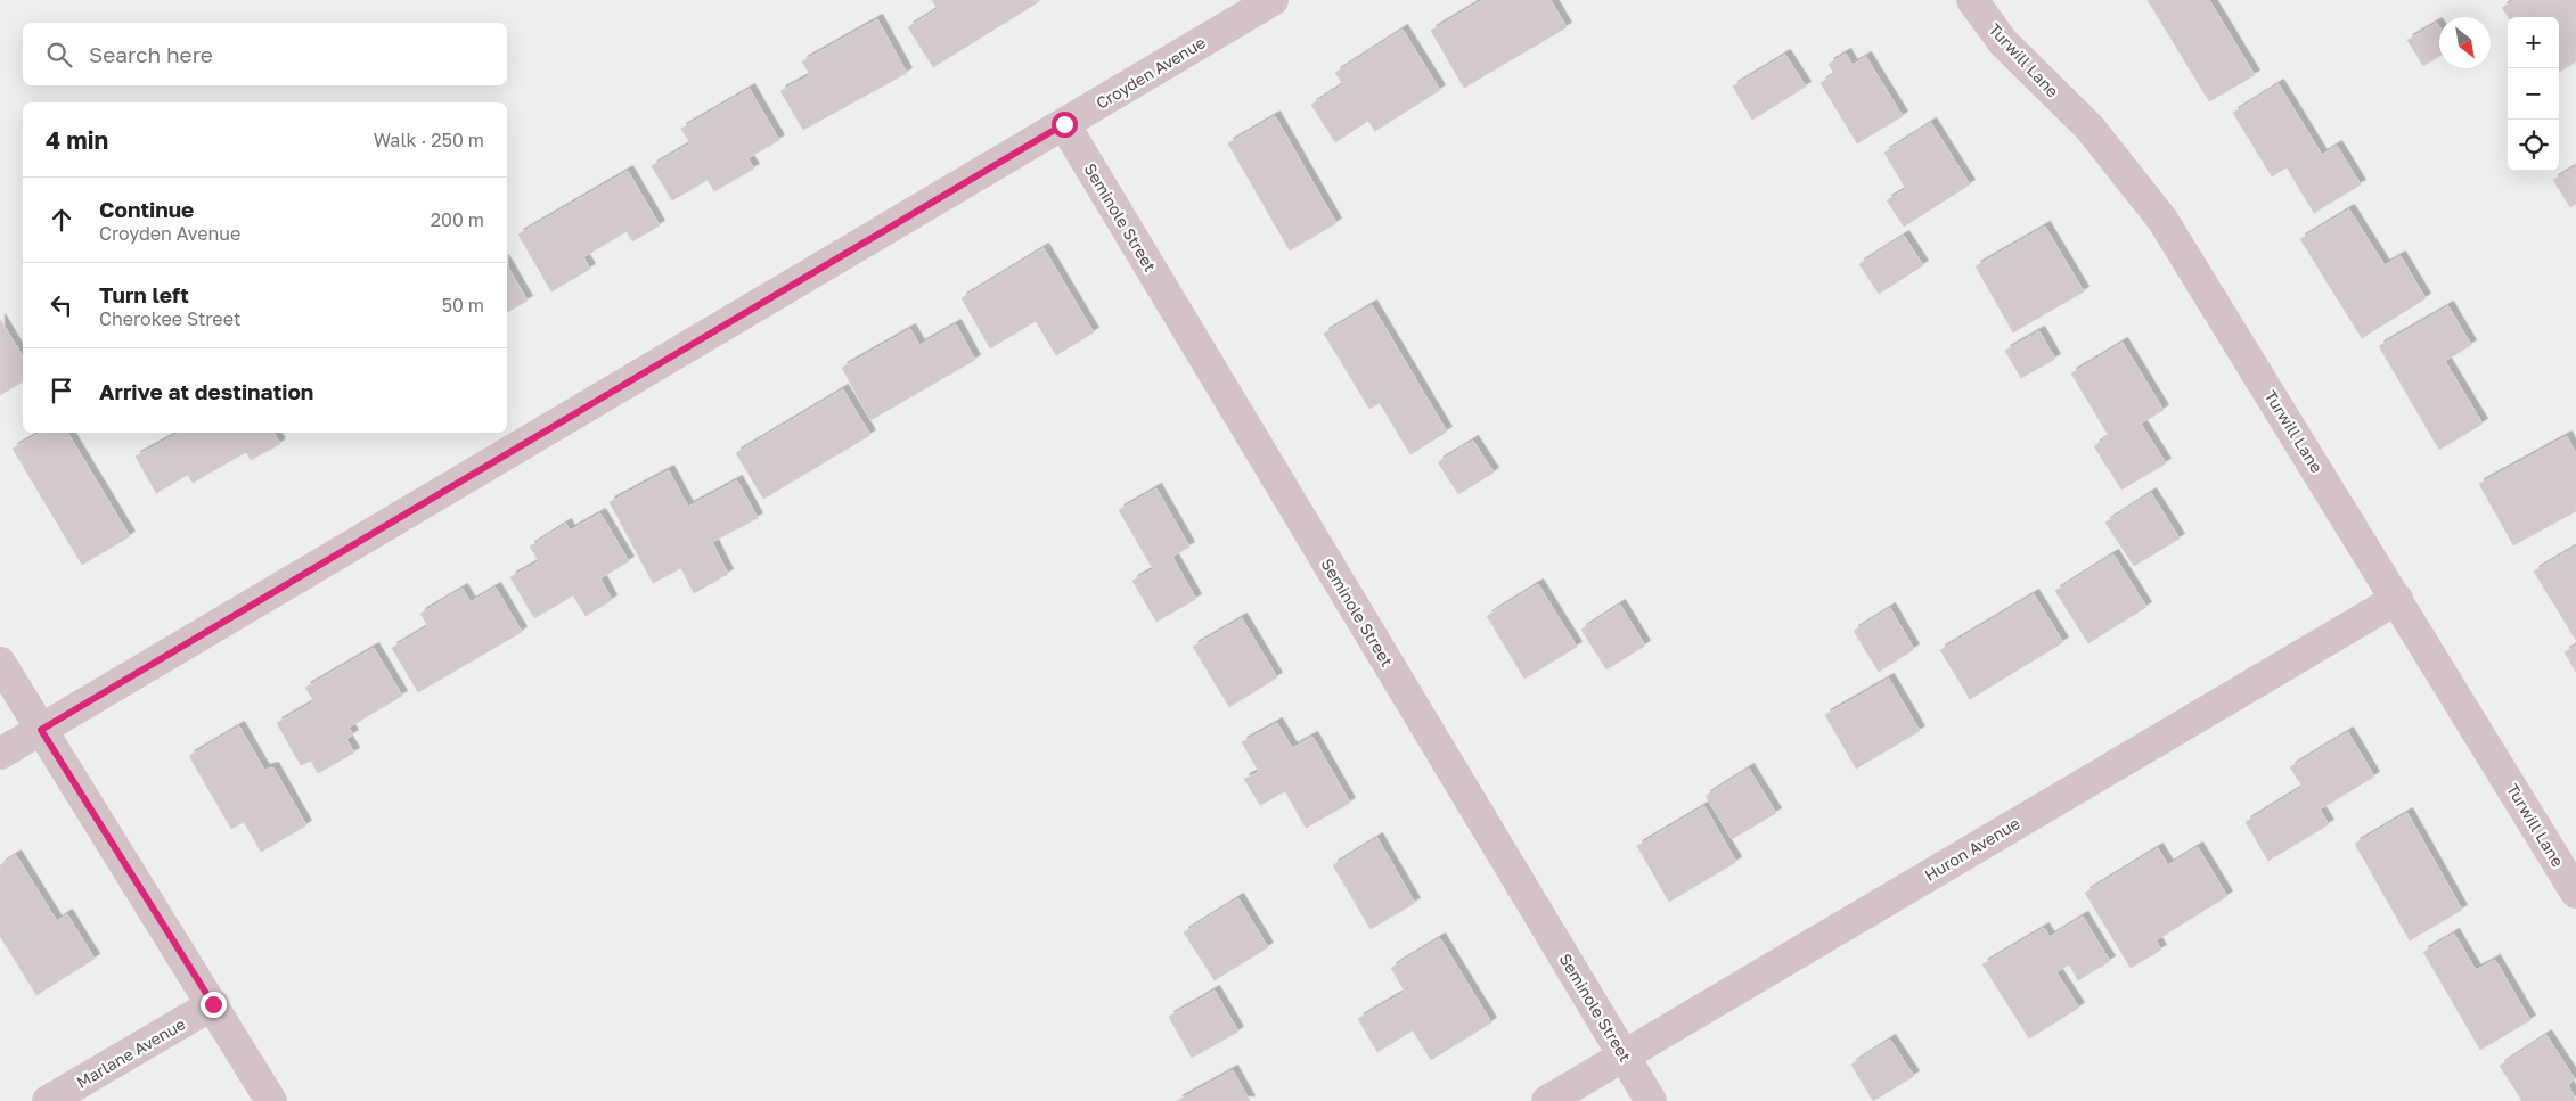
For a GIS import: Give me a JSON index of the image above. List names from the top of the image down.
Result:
{
  "streets": {
    "street": [
      "Turwill Lane",
      "Croyden Avenue",
      "Seminole Street",
      "Huron Avenue",
      "Marlane Avenue"
    ]
  },
  "crossings": [
    ["Turwill Lane", "Huron Avenue"],
    ["Croyden Avenue", "Seminole Street"],
    ["Seminole Street", "Huron Avenue"]
  ],
  "north": "bottom right",
  "page": {
    "map_buttons": ["+", "−"],
    "search": "Search here",
    "heading": ["4 min", "Walk · 250 m"],
    "list": [
      ["Continue", "Croyden Avenue", "200 m"],
      ["Turn left", "Cherokee Street", "50 m"],
      "Arrive at destination"
    ]
  }
}
